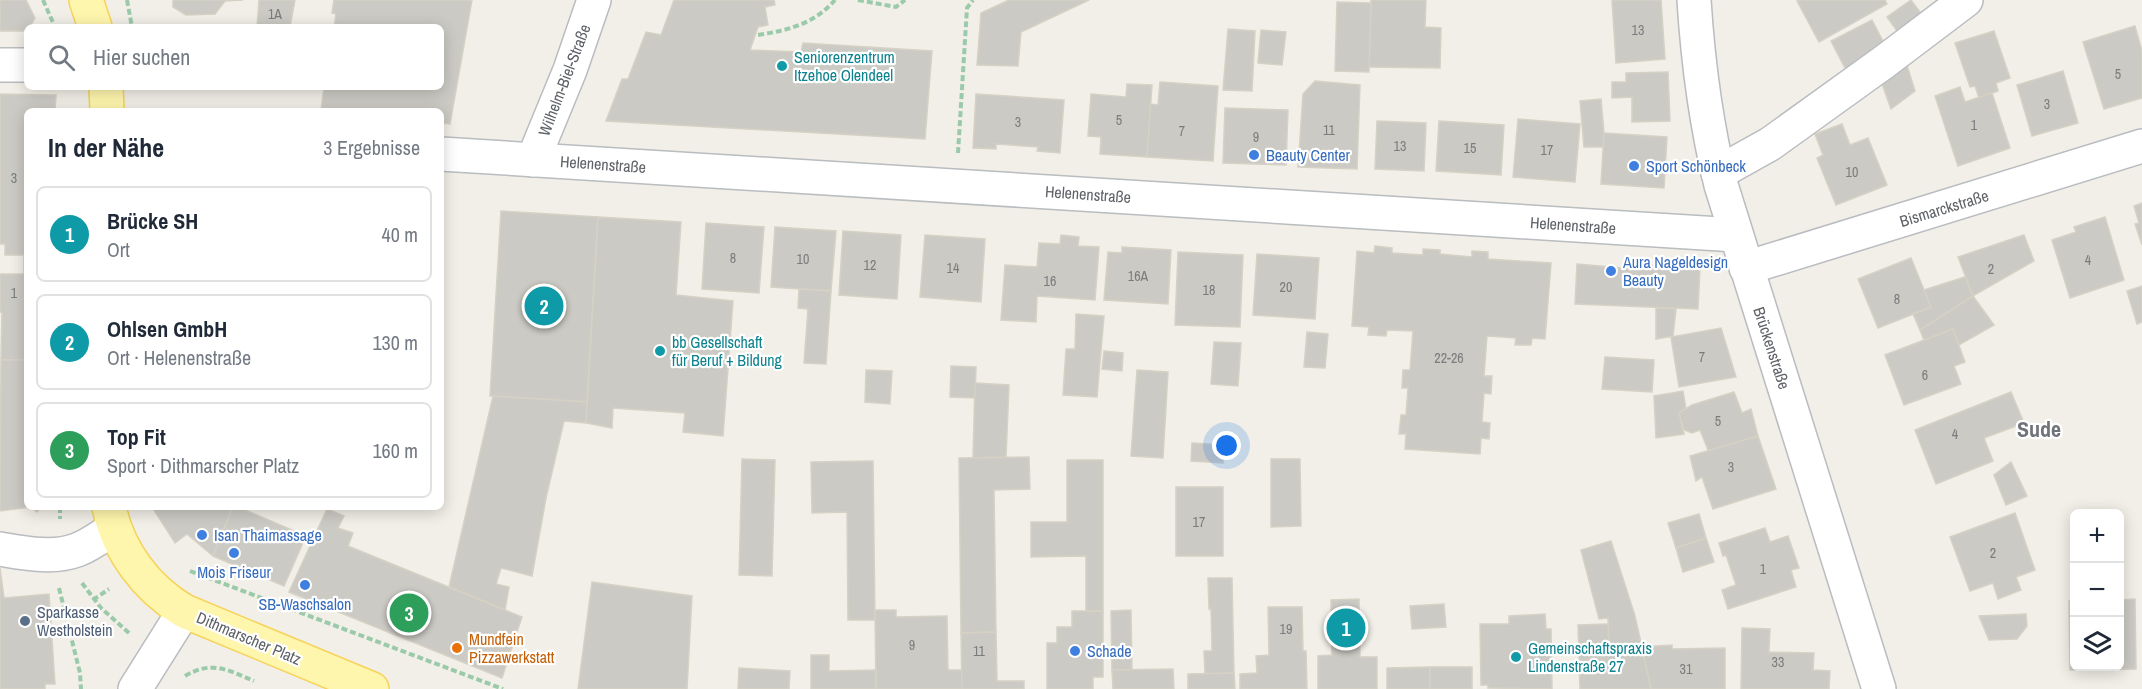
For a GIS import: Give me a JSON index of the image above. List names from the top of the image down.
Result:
{
  "streets": {
    "main road": ["Dithmarscher Platz"],
    "street": [
      "Wilhelm-Biel-Straße",
      "Helenenstraße",
      "Bismarckstraße",
      "Brückenstraße"
    ]
  },
  "crossings": [
    ["Wilhelm-Biel-Straße", "Helenenstraße"],
    ["Helenenstraße", "Brückenstraße"],
    ["Bismarckstraße", "Brückenstraße"]
  ],
  "districts": ["Sude"],
  "places": [
    "Seniorenzentrum Itzehoe Olendeel",
    "Beauty Center",
    "Sport Schönbeck",
    "Aura Nageldesign Beauty",
    "bb Gesellschaft für Beruf + Bildung",
    "Isan Thaimassage",
    "Mois Friseur",
    "SB-Waschsalon",
    "Sparkasse Westholstein",
    "Mundfein Pizzawerkstatt",
    "Schade",
    "Gemeinschaftspraxis Lindenstraße 27"
  ],
  "house_numbers": [
    "1A",
    "13",
    "5",
    "3",
    "5",
    "3",
    "1",
    "11",
    "7",
    "9",
    "13",
    "15",
    "17",
    "10",
    "3",
    "8",
    "10",
    "4",
    "12",
    "14",
    "2",
    "16A",
    "16",
    "20",
    "18",
    "1",
    "8",
    "7",
    "22-26",
    "6",
    "5",
    "4",
    "3",
    "17",
    "2",
    "1",
    "19",
    "9",
    "11",
    "33",
    "31"
  ],
  "page": {
    "search": "Hier suchen",
    "heading": ["In der Nähe", "3 Ergebnisse"],
    "list": [
      {
        "mark": "1",
        "name": "Brücke SH",
        "note": "Ort",
        "value": "40 m"
      },
      {
        "mark": "2",
        "name": "Ohlsen GmbH",
        "note": "Ort · Helenenstraße",
        "value": "130 m"
      },
      {
        "mark": "3",
        "name": "Top Fit",
        "note": "Sport · Dithmarscher Platz",
        "value": "160 m"
      }
    ],
    "pins": ["2", "3", "1"],
    "map_buttons": ["+", "−"]
  }
}
